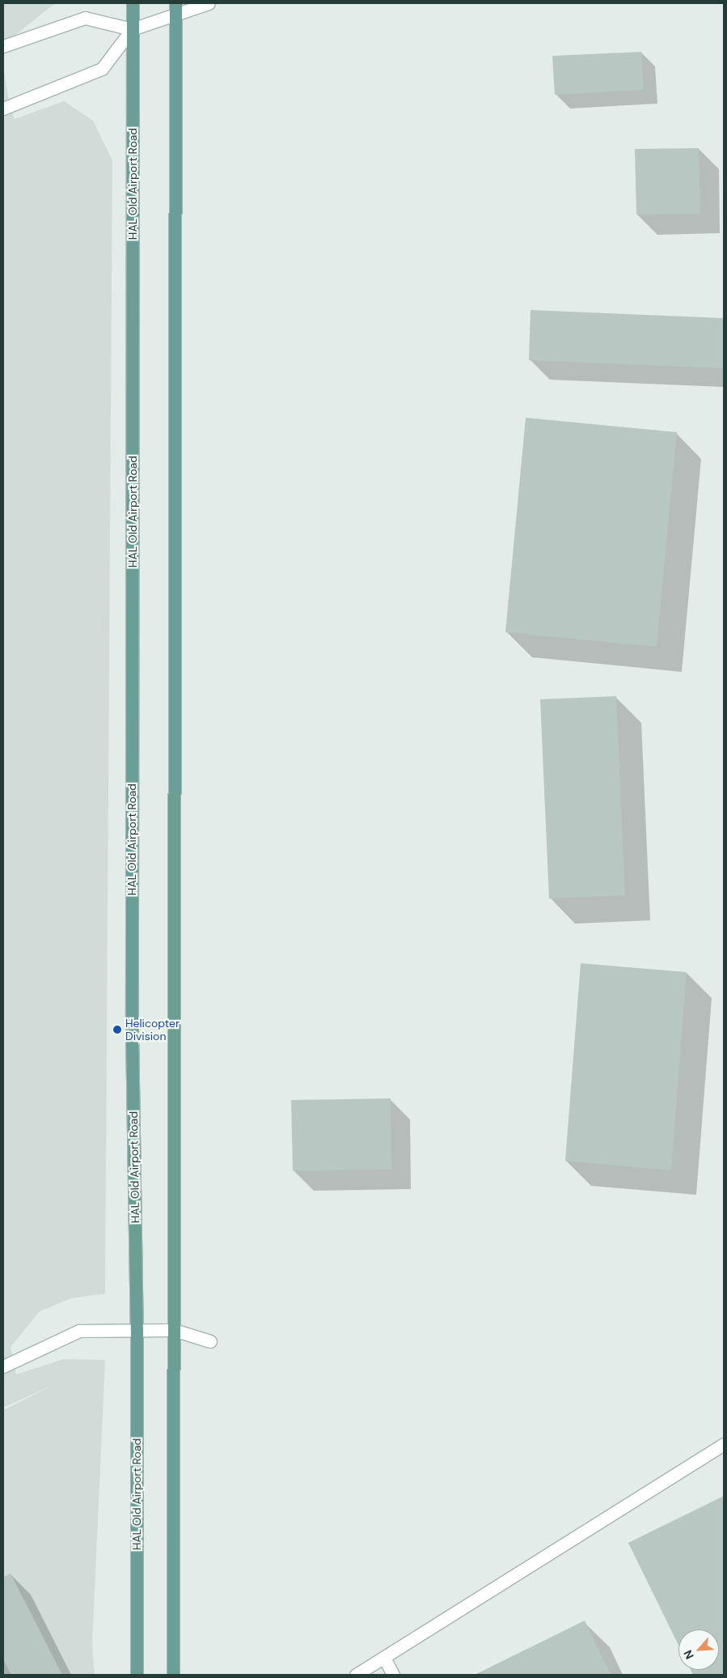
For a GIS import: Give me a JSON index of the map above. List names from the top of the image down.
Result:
{
  "streets": {
    "main road": ["HAL Old Airport Road"]
  },
  "places": ["Helicopter Division"],
  "north": "bottom left"
}
